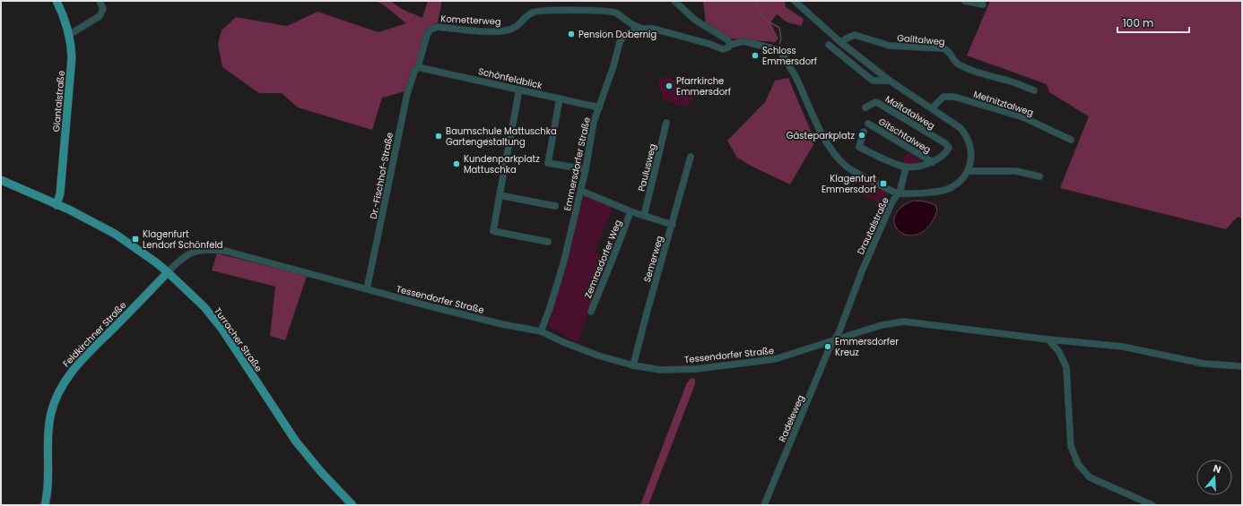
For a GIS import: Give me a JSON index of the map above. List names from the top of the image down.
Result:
{
  "streets": {
    "main road": ["Glantalstraße", "Feldkirchner Straße", "Turracher Straße"],
    "street": [
      "Kometterweg",
      "Gailtalweg",
      "Schönfeldblick",
      "Metnitztalweg",
      "Maltatalweg",
      "Gitschtalweg",
      "Emmersdorfer Straße",
      "Paulusweg",
      "Dr.-Fischhof-Straße",
      "Drautalstraße",
      "Zemrasdorfer Weg",
      "Semerweg",
      "Tessendorfer Straße",
      "Radeleweg"
    ]
  },
  "crossings": [
    ["Kometterweg", "Schönfeldblick"],
    ["Kometterweg", "Dr.-Fischhof-Straße"],
    ["Schönfeldblick", "Emmersdorfer Straße"],
    ["Schönfeldblick", "Dr.-Fischhof-Straße"],
    ["Glantalstraße", "Turracher Straße"],
    ["Maltatalweg", "Gitschtalweg"],
    ["Emmersdorfer Straße", "Tessendorfer Straße"],
    ["Dr.-Fischhof-Straße", "Tessendorfer Straße"],
    ["Drautalstraße", "Tessendorfer Straße"],
    ["Drautalstraße", "Radeleweg"],
    ["Semerweg", "Tessendorfer Straße"],
    ["Tessendorfer Straße", "Feldkirchner Straße"],
    ["Tessendorfer Straße", "Turracher Straße"],
    ["Tessendorfer Straße", "Radeleweg"],
    ["Feldkirchner Straße", "Turracher Straße"]
  ],
  "places": {
    "other": [
      "Pension Dobernig",
      "Schloss Emmersdorf",
      "Pfarrkirche Emmersdorf",
      "Gästeparkplatz",
      "Baumschule Mattuschka Gartengestaltung",
      "Kundenparkplatz Mattuschka",
      "Emmersdorfer Kreuz"
    ],
    "transit": ["Klagenfurt Emmersdorf", "Klagenfurt Lendorf Schönfeld"]
  },
  "scale_bar": "100 m",
  "north": "top"
}
